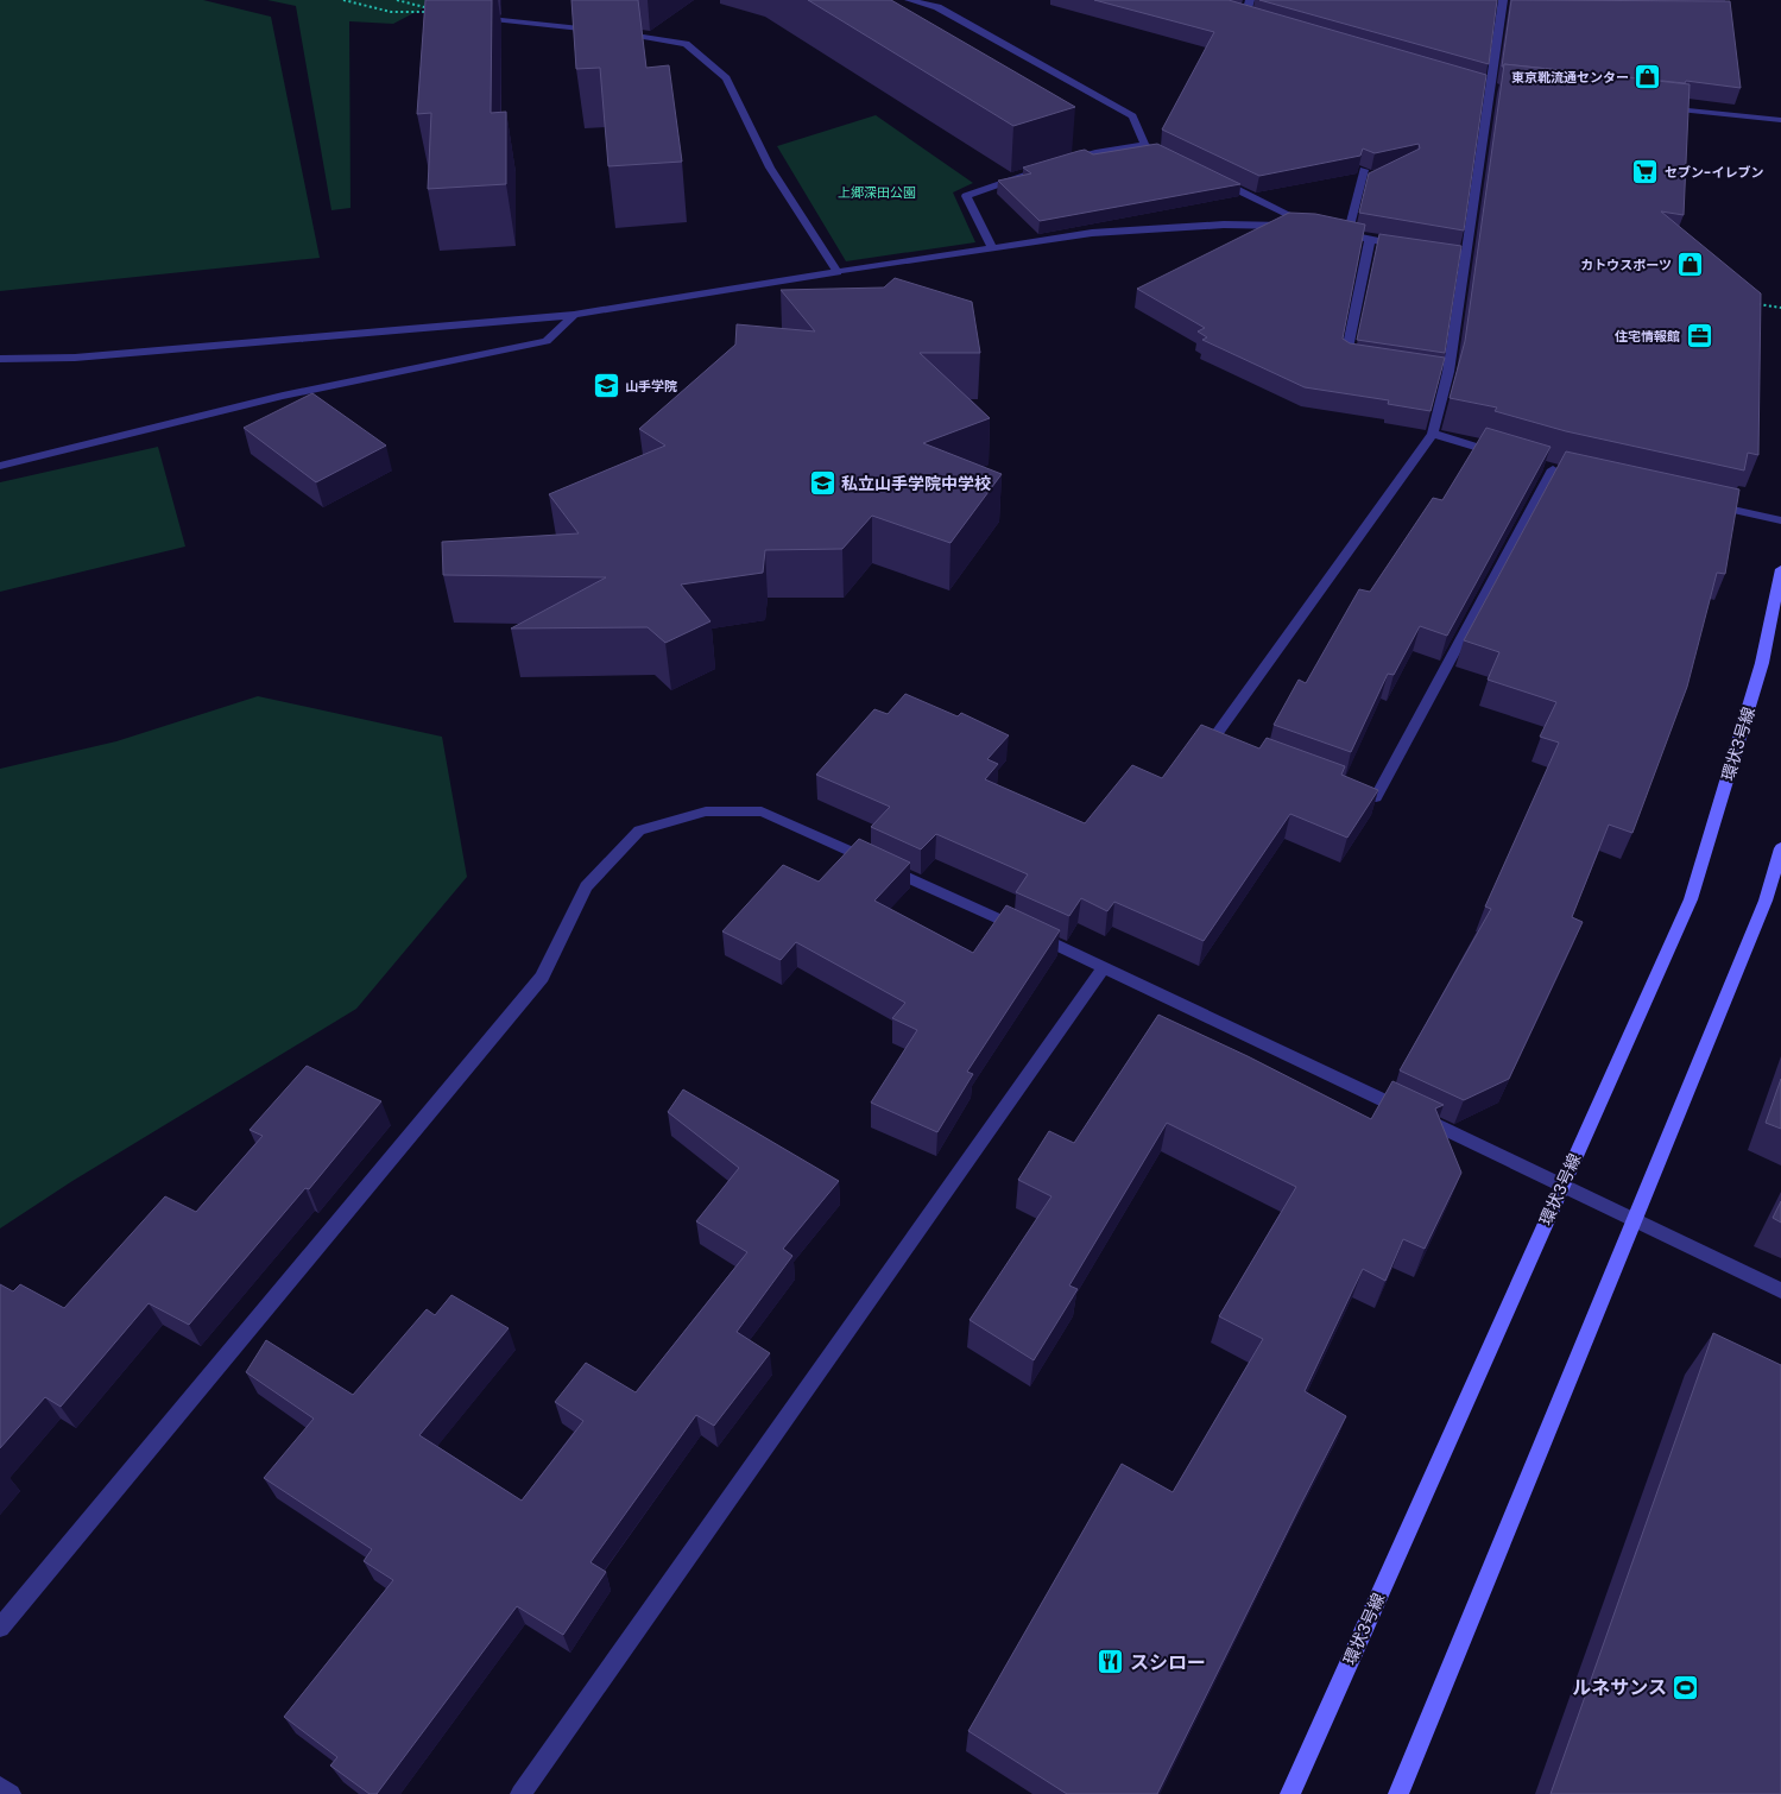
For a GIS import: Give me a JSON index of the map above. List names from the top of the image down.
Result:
{
  "streets": {
    "street": ["環状3号線"]
  },
  "parks": ["上郷深田公園"],
  "places": {
    "shop": ["東京靴流通センター", "カトウスポーツ"],
    "supermarket": ["セブン-イレブン"],
    "office": ["住宅情報館"],
    "school or university": ["山手学院", "私立山手学院中学校"],
    "restaurant": ["スシロー"],
    "sports": ["ルネサンス"]
  }
}
